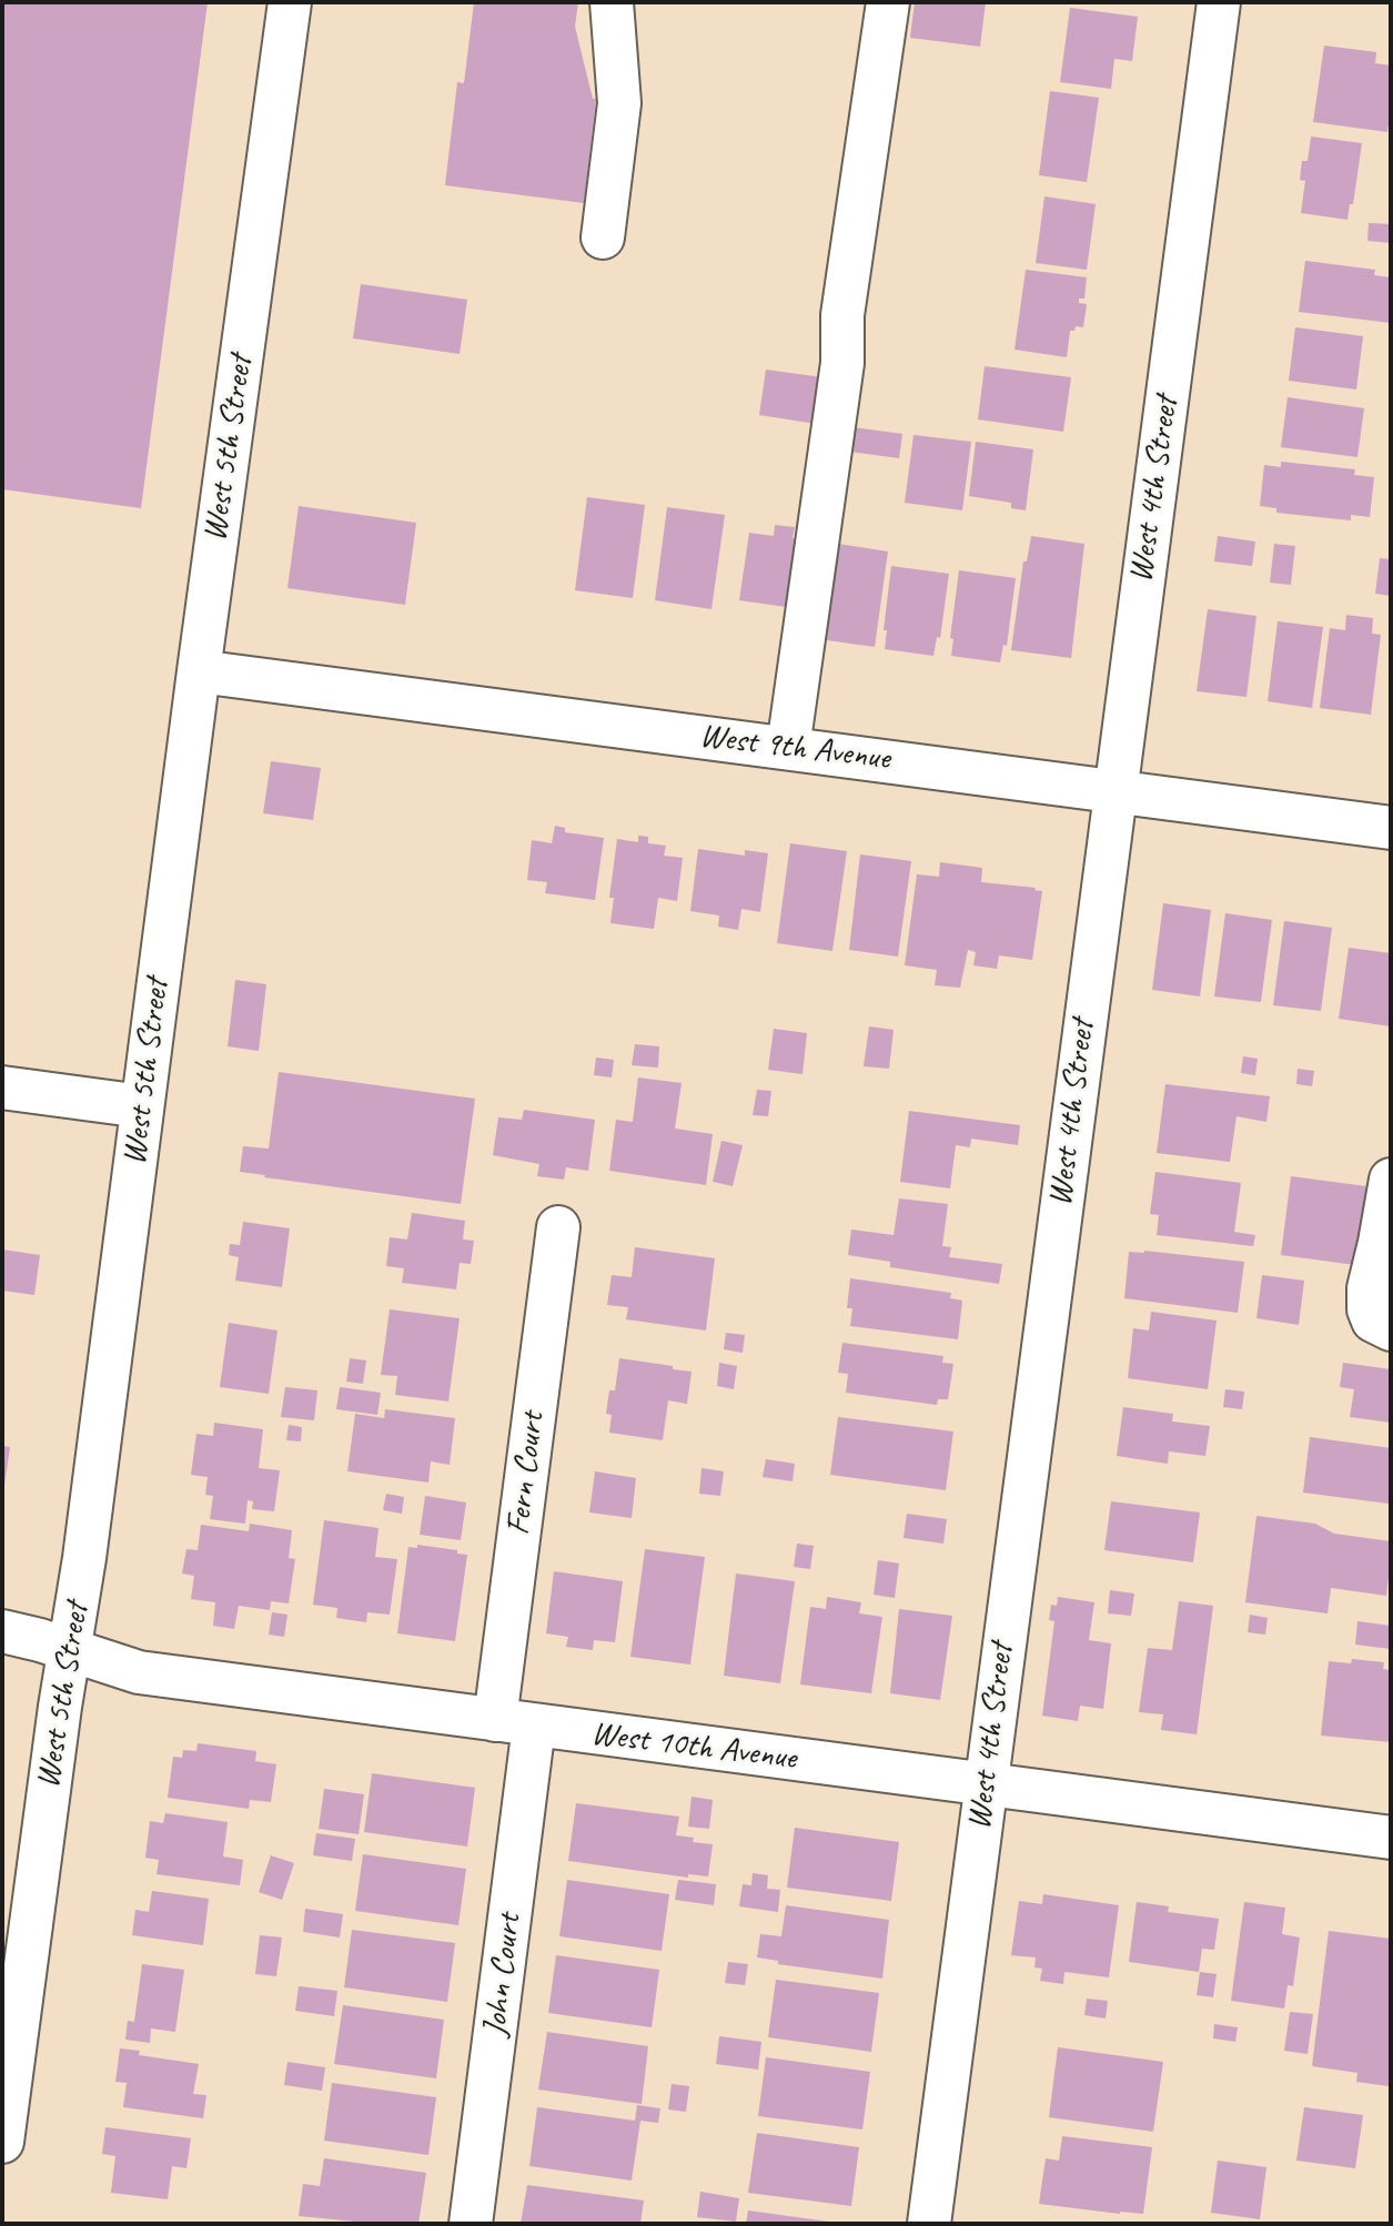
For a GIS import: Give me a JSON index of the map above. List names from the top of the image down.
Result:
{
  "streets": {
    "street": [
      "West 5th Street",
      "West 4th Street",
      "West 9th Avenue",
      "Fern Court",
      "West 10th Avenue",
      "John Court"
    ]
  },
  "crossings": [
    ["West 5th Street", "West 9th Avenue"],
    ["West 5th Street", "West 10th Avenue"],
    ["West 4th Street", "West 9th Avenue"],
    ["West 4th Street", "West 10th Avenue"],
    ["Fern Court", "West 10th Avenue"],
    ["Fern Court", "John Court"],
    ["West 10th Avenue", "John Court"]
  ]
}
